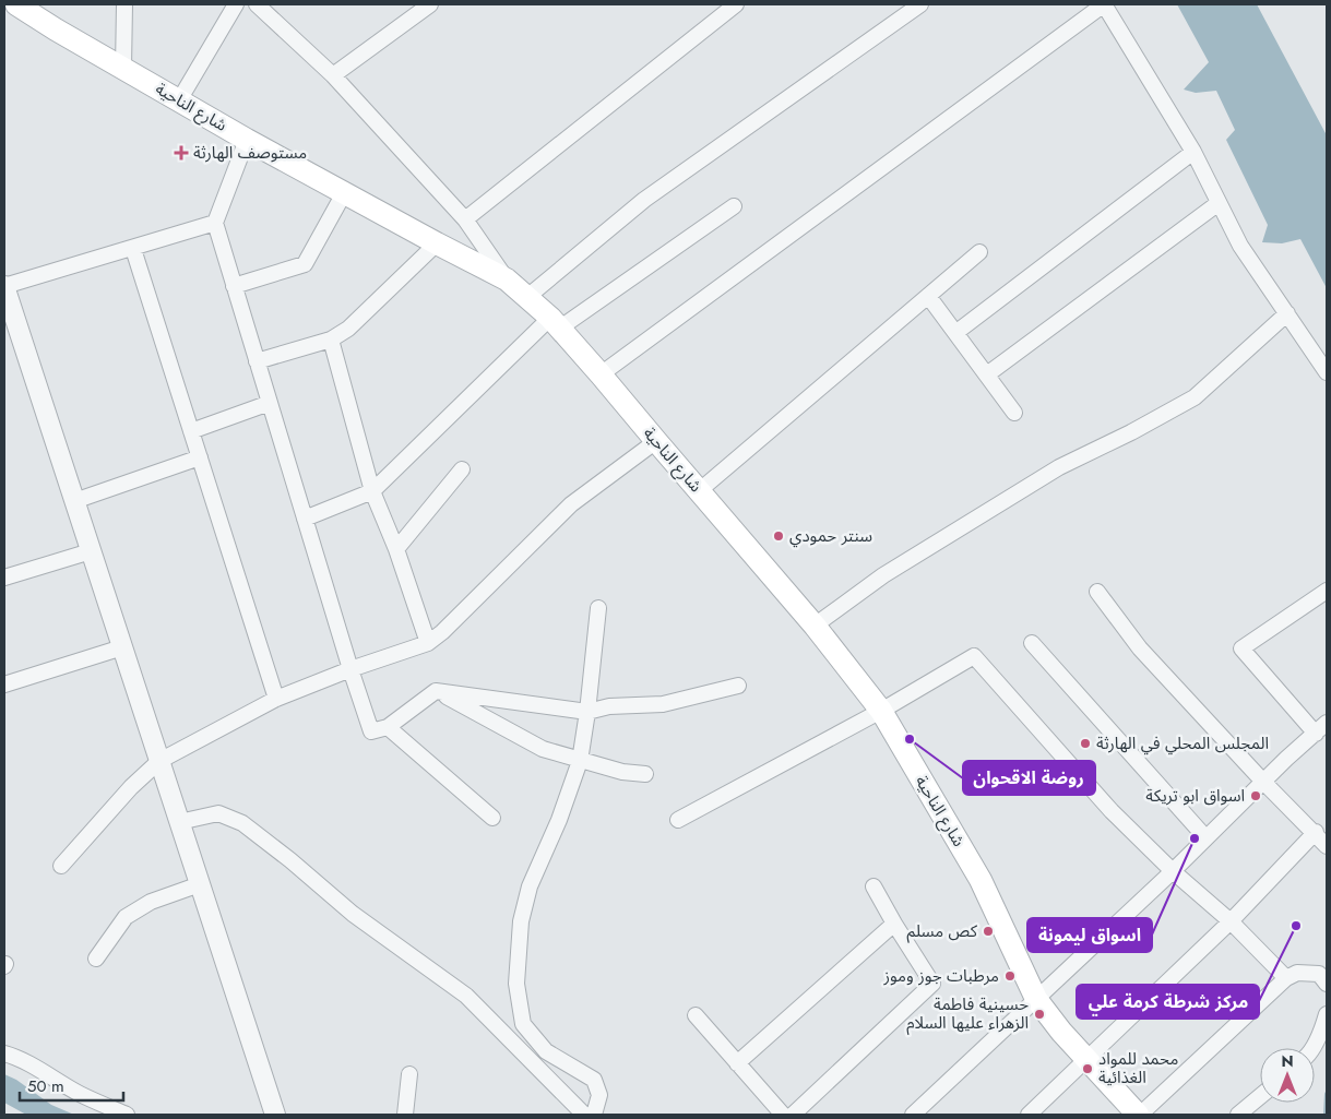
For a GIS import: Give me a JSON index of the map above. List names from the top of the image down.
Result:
{
  "streets": {
    "main road": ["شارع الناحية"]
  },
  "places": {
    "health": ["مستوصف الهارثة"],
    "other": [
      "سنتر حمودي",
      "روضة الاقحوان",
      "المجلس المحلي في الهارثة",
      "اسواق ابو تريكة",
      "اسواق ليمونة",
      "مركز شرطة كرمة علي",
      "كص مسلم",
      "مرطبات جوز وموز",
      "حسينية فاطمة الزهراء عليها السلام",
      "محمد للمواد الغذائية"
    ]
  },
  "scale_bar": "50 m",
  "north": "top"
}
